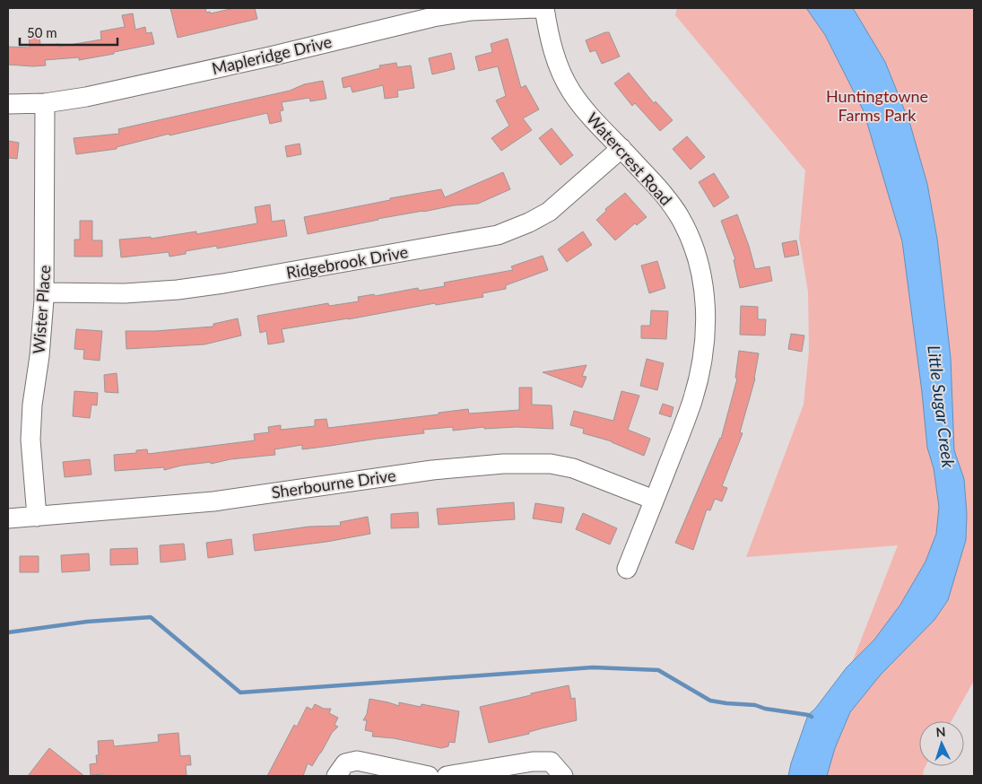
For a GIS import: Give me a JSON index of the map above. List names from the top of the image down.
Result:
{
  "streets": {
    "street": [
      "Mapleridge Drive",
      "Watercrest Road",
      "Ridgebrook Drive",
      "Wister Place",
      "Sherbourne Drive"
    ]
  },
  "crossings": [
    ["Mapleridge Drive", "Wister Place"],
    ["Watercrest Road", "Ridgebrook Drive"],
    ["Watercrest Road", "Sherbourne Drive"],
    ["Ridgebrook Drive", "Wister Place"],
    ["Wister Place", "Sherbourne Drive"]
  ],
  "water": ["Little Sugar Creek"],
  "parks": ["Huntingtowne Farms Park"],
  "scale_bar": "50 m",
  "north": "top"
}
